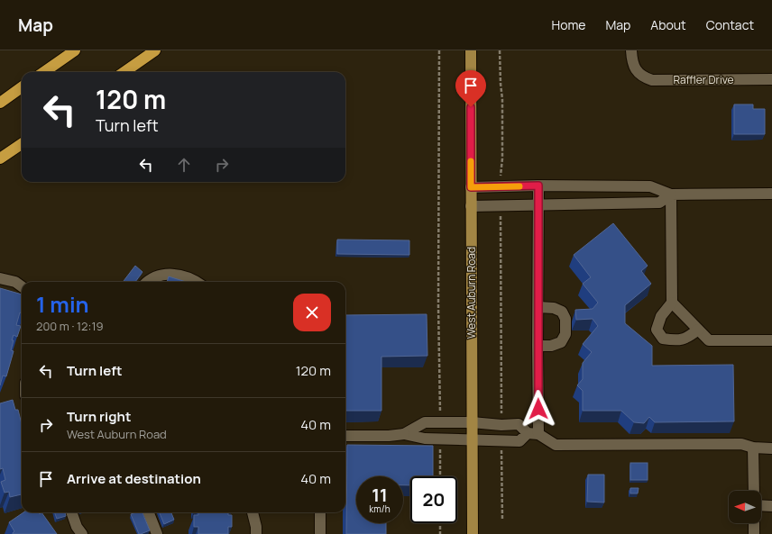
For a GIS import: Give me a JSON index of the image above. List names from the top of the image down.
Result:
{
  "streets": {
    "main road": ["West Auburn Road"],
    "street": ["Raffler Drive"]
  },
  "north": "left",
  "page": {
    "header": "Map",
    "nav": [
      "Home",
      "Map",
      "About",
      "Contact"
    ],
    "turn": ["120 m", "Turn left"],
    "heading": ["1 min", "200 m · 12:19"],
    "list": [
      {
        "name": "Turn left",
        "value": "120 m"
      },
      {
        "name": "Turn right",
        "note": "West Auburn Road",
        "value": "40 m"
      },
      {
        "name": "Arrive at destination",
        "value": "40 m"
      }
    ],
    "speed": "11 km/h",
    "limit": "20"
  }
}
